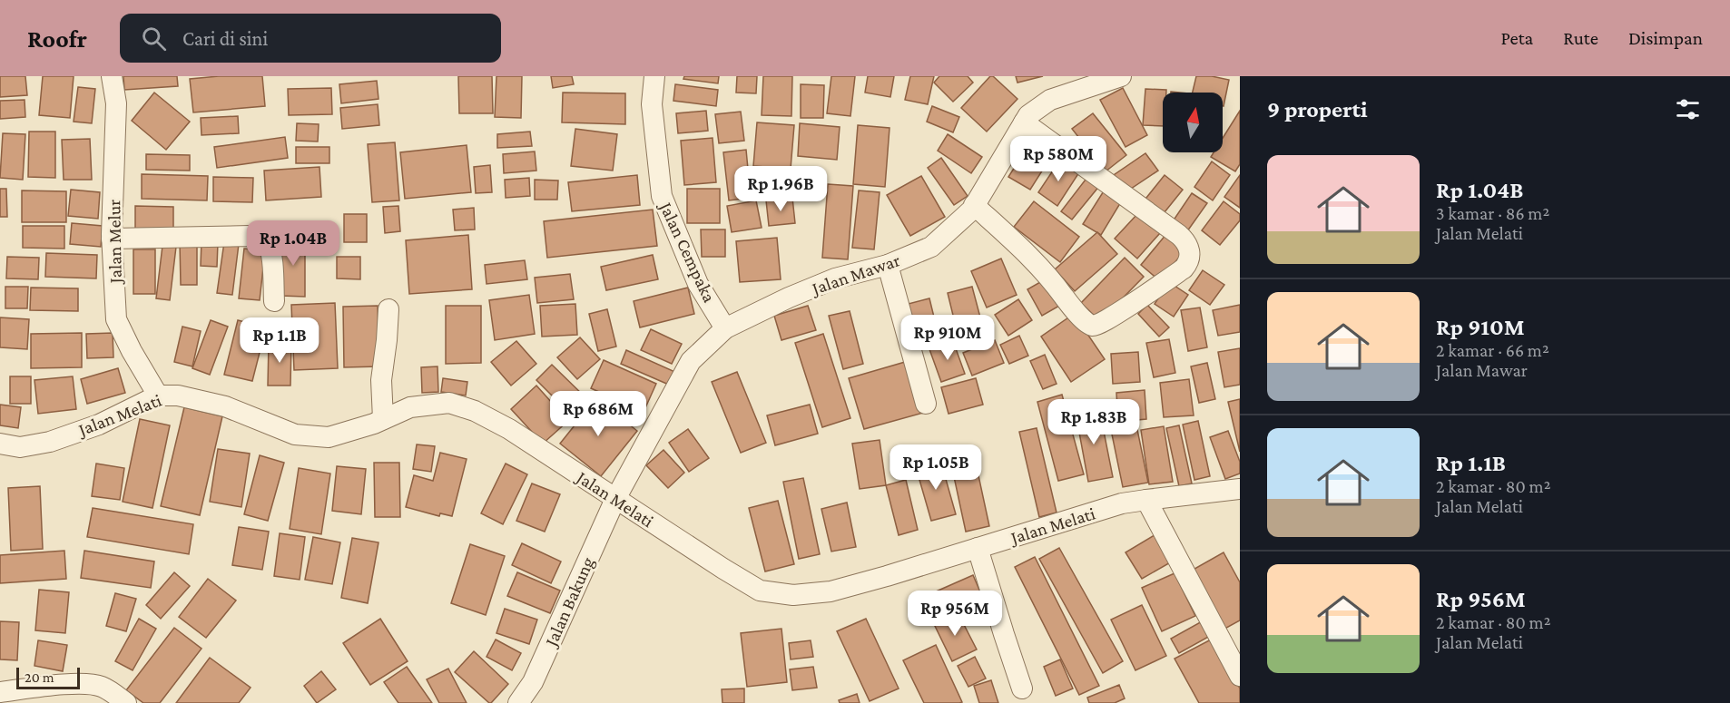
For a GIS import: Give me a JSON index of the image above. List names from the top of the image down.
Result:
{
  "streets": {
    "street": [
      "Jalan Melur",
      "Jalan Cempaka",
      "Jalan Mawar",
      "Jalan Melati",
      "Jalan Bakung"
    ]
  },
  "crossings": [
    ["Jalan Melur", "Jalan Melati"],
    ["Jalan Cempaka", "Jalan Mawar"],
    ["Jalan Mawar", "Jalan Melati"],
    ["Jalan Mawar", "Jalan Bakung"],
    ["Jalan Melati", "Jalan Bakung"]
  ],
  "scale_bar": "20 m",
  "north": "top",
  "page": {
    "header": "Roofr",
    "search": "Cari di sini",
    "nav": ["Peta", "Rute", "Disimpan"],
    "heading": "9 properti",
    "price": [
      "Rp 580M",
      "Rp 1.96B",
      "Rp 1.04B",
      "Rp 910M",
      "Rp 1.1B",
      "Rp 686M",
      "Rp 1.83B",
      "Rp 1.05B",
      "Rp 956M"
    ],
    "list": [
      {
        "name": "Rp 1.04B",
        "note": "3 kamar · 86 m² · Jalan Melati"
      },
      {
        "name": "Rp 910M",
        "note": "2 kamar · 66 m² · Jalan Mawar"
      },
      {
        "name": "Rp 1.1B",
        "note": "2 kamar · 80 m² · Jalan Melati"
      },
      {
        "name": "Rp 956M",
        "note": "2 kamar · 80 m² · Jalan Melati"
      }
    ],
    "scale": "20 m"
  }
}
